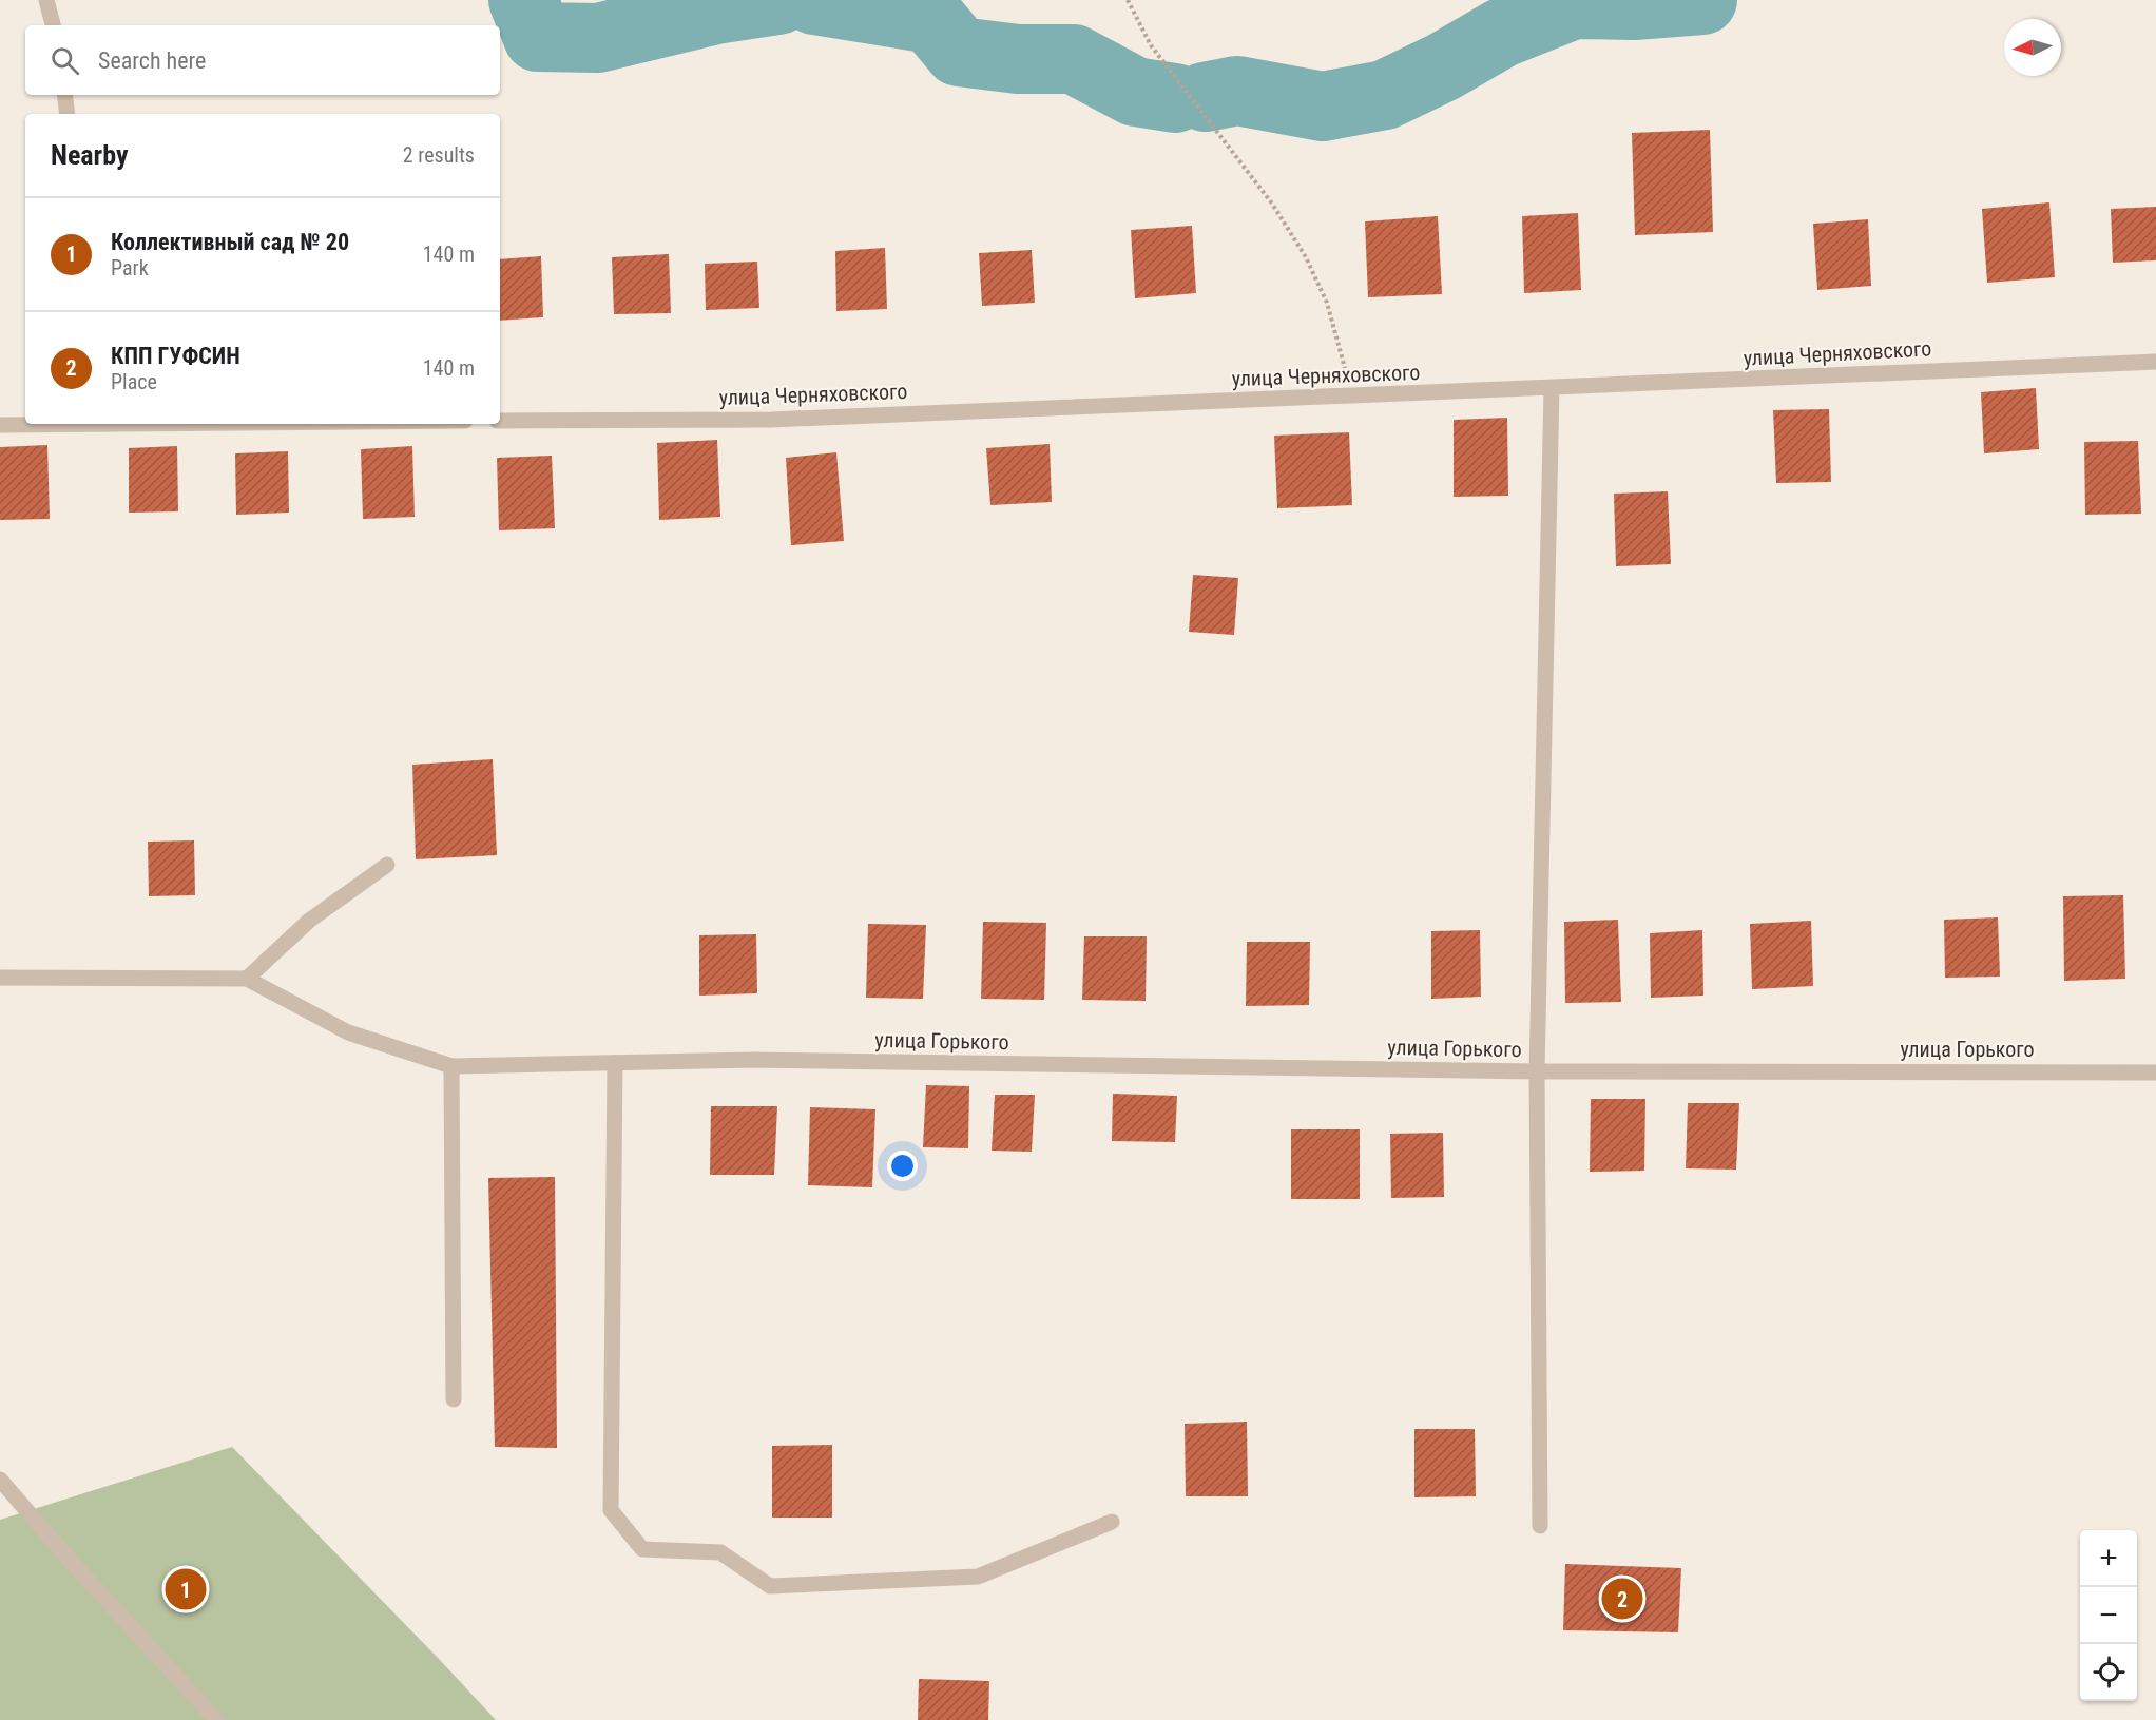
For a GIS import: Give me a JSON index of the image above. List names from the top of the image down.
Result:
{
  "streets": {
    "street": ["улица Черняховского", "улица Горького"]
  },
  "north": "left",
  "page": {
    "search": "Search here",
    "heading": ["Nearby", "2 results"],
    "list": [
      {
        "mark": "1",
        "name": "Коллективный сад № 20",
        "note": "Park",
        "value": "140 m"
      },
      {
        "mark": "2",
        "name": "КПП ГУФСИН",
        "note": "Place",
        "value": "140 m"
      }
    ],
    "map_buttons": ["+", "−"],
    "pins": ["1", "2"]
  }
}
